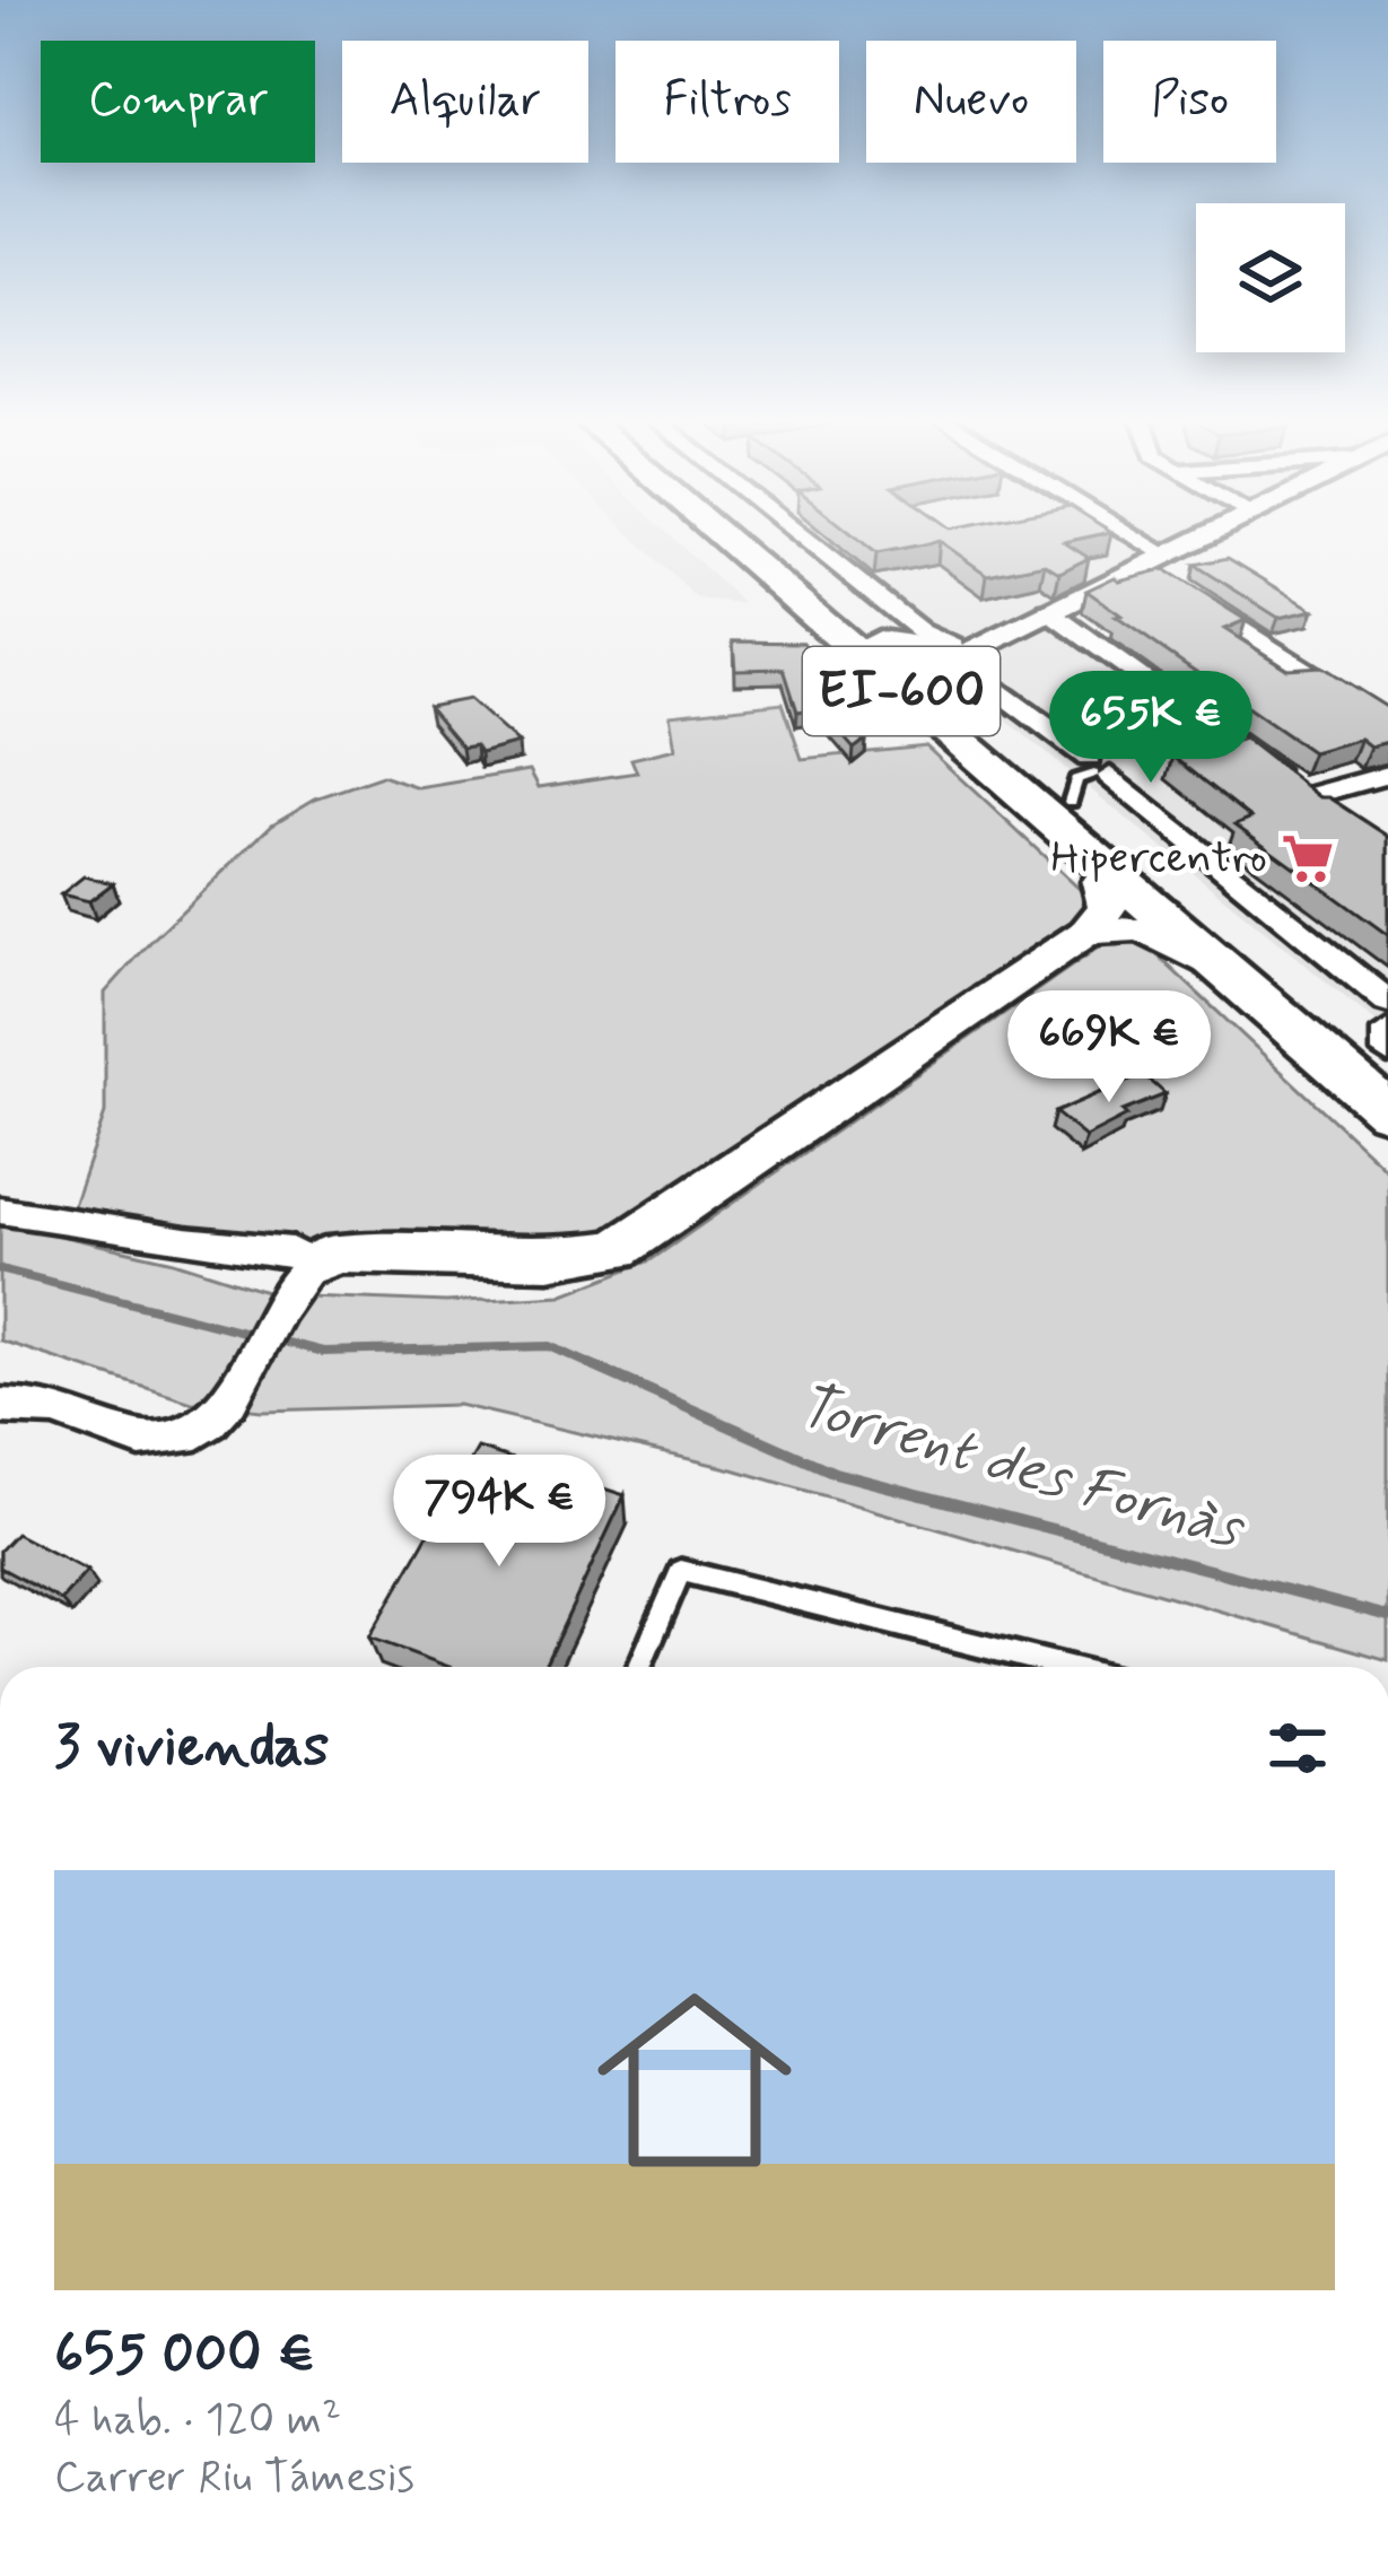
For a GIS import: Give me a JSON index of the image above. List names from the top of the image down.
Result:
{
  "streets": {
    "main road": ["EI-600"]
  },
  "water": ["Torrent des Fornàs"],
  "places": {
    "supermarket": ["Hipercentro"]
  },
  "page": {
    "chip": [
      "Comprar",
      "Alquilar",
      "Filtros",
      "Nuevo",
      "Piso"
    ],
    "price": ["655K €", "669K €", "794K €"],
    "heading": "3 viviendas",
    "list": [
      {
        "name": "655 000 €",
        "note": "4 hab. · 120 m² · Carrer Riu Támesis"
      }
    ]
  }
}
